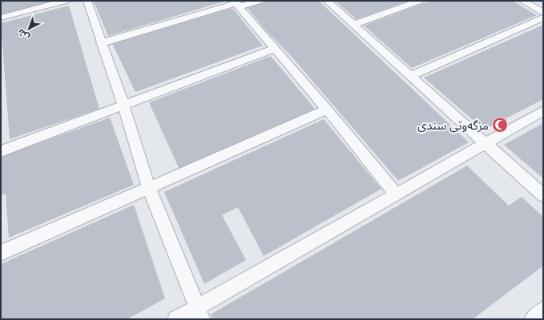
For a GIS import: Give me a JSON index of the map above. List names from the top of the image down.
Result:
{
  "places": {
    "mosque": ["مزگەوتی سندی"]
  },
  "north": "bottom left"
}
